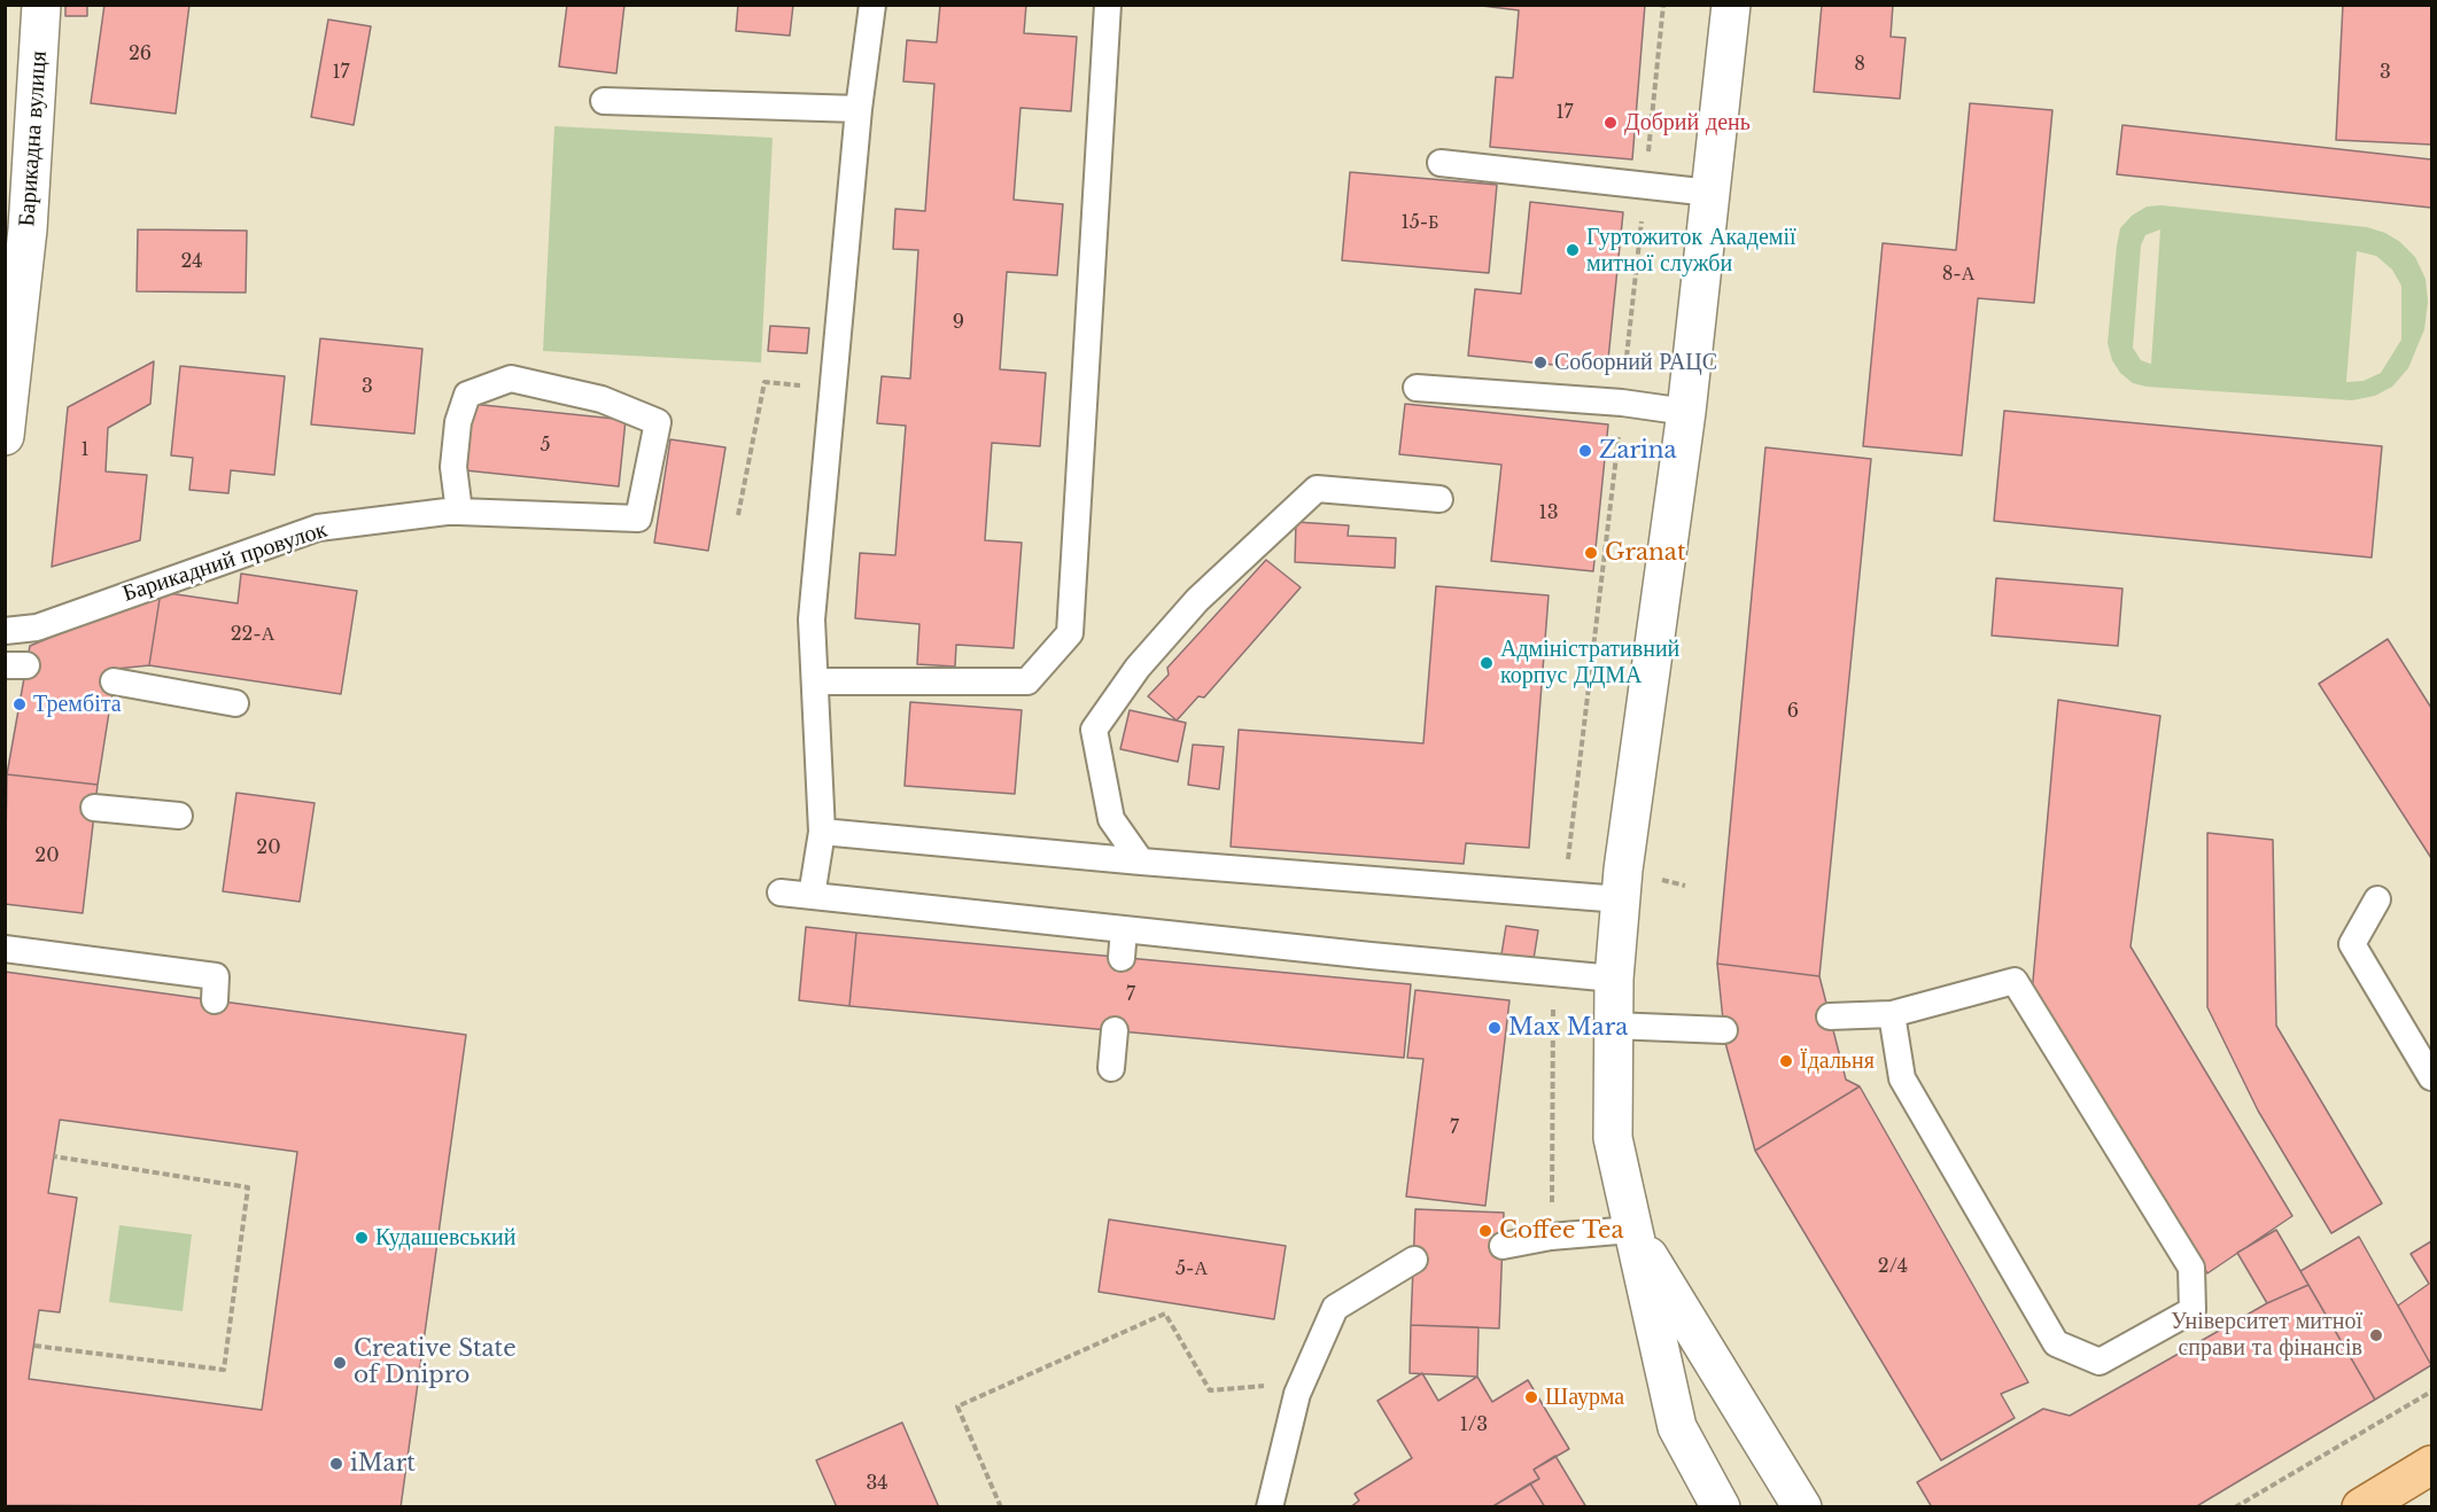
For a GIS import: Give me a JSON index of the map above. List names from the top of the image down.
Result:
{
  "streets": {
    "street": ["Барикадна вулиця"],
    "lane": ["Барикадний провулок"]
  },
  "places": [
    "Добрий день",
    "Гуртожиток Академії митної служби",
    "Соборний РАЦС",
    "Zarina",
    "Granat",
    "Адміністративний корпус ДДМА",
    "Трембіта",
    "Max Mara",
    "Їдальня",
    "Coffee Tea",
    "Кудашевський",
    "Університет митної справи та фінансів",
    "Creative State of Dnipro",
    "Шаурма",
    "iMart"
  ],
  "house_numbers": [
    "26",
    "8",
    "17",
    "3",
    "17",
    "15-Б",
    "24",
    "8-А",
    "9",
    "3",
    "5",
    "1",
    "13",
    "22-А",
    "6",
    "20",
    "20",
    "7",
    "7",
    "2/4",
    "5-А",
    "1/3",
    "34"
  ]
}
